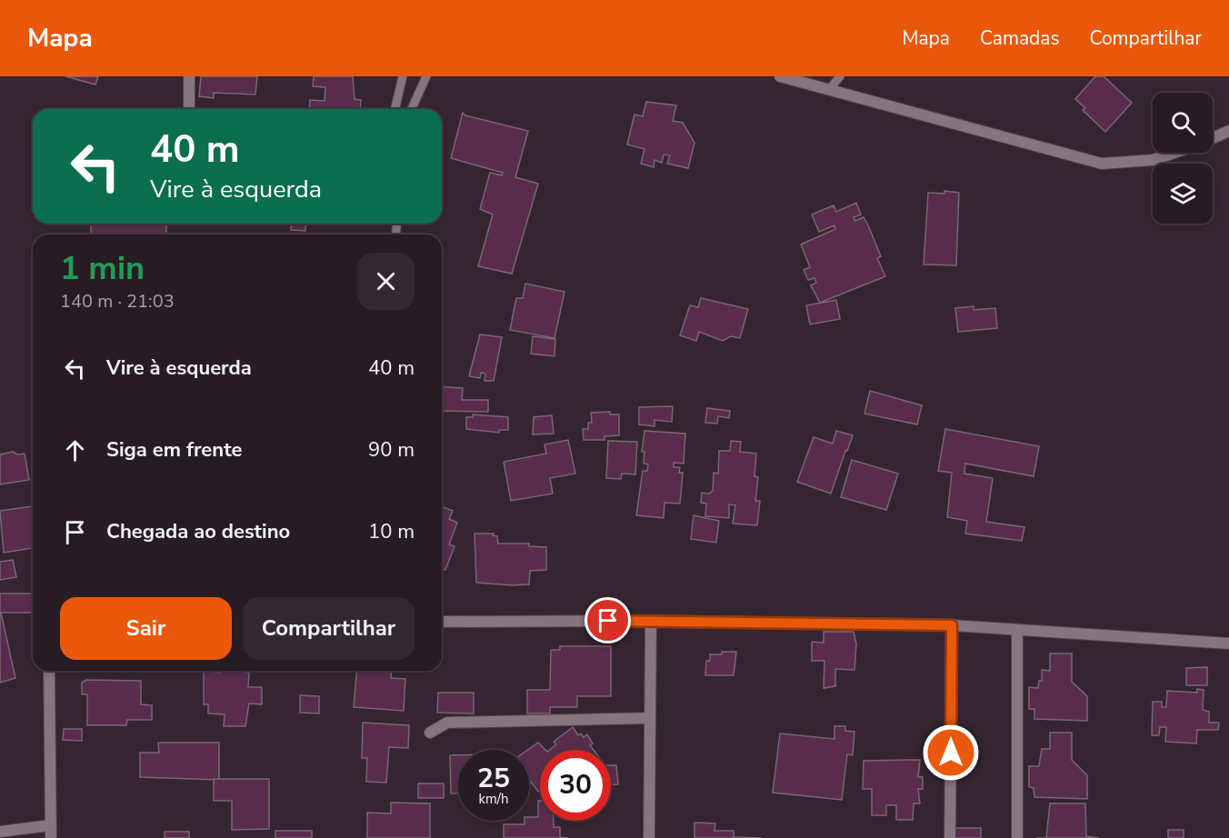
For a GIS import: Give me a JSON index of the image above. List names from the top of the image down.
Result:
{
  "page": {
    "header": "Mapa",
    "nav": ["Mapa", "Camadas", "Compartilhar"],
    "turn": ["40 m", "Vire à esquerda"],
    "heading": ["1 min", "140 m · 21:03"],
    "list": [
      {
        "name": "Vire à esquerda",
        "value": "40 m"
      },
      {
        "name": "Siga em frente",
        "value": "90 m"
      },
      {
        "name": "Chegada ao destino",
        "value": "10 m"
      }
    ],
    "buttons": ["Sair", "Compartilhar"],
    "speed": "25 km/h",
    "limit": "30"
  }
}
